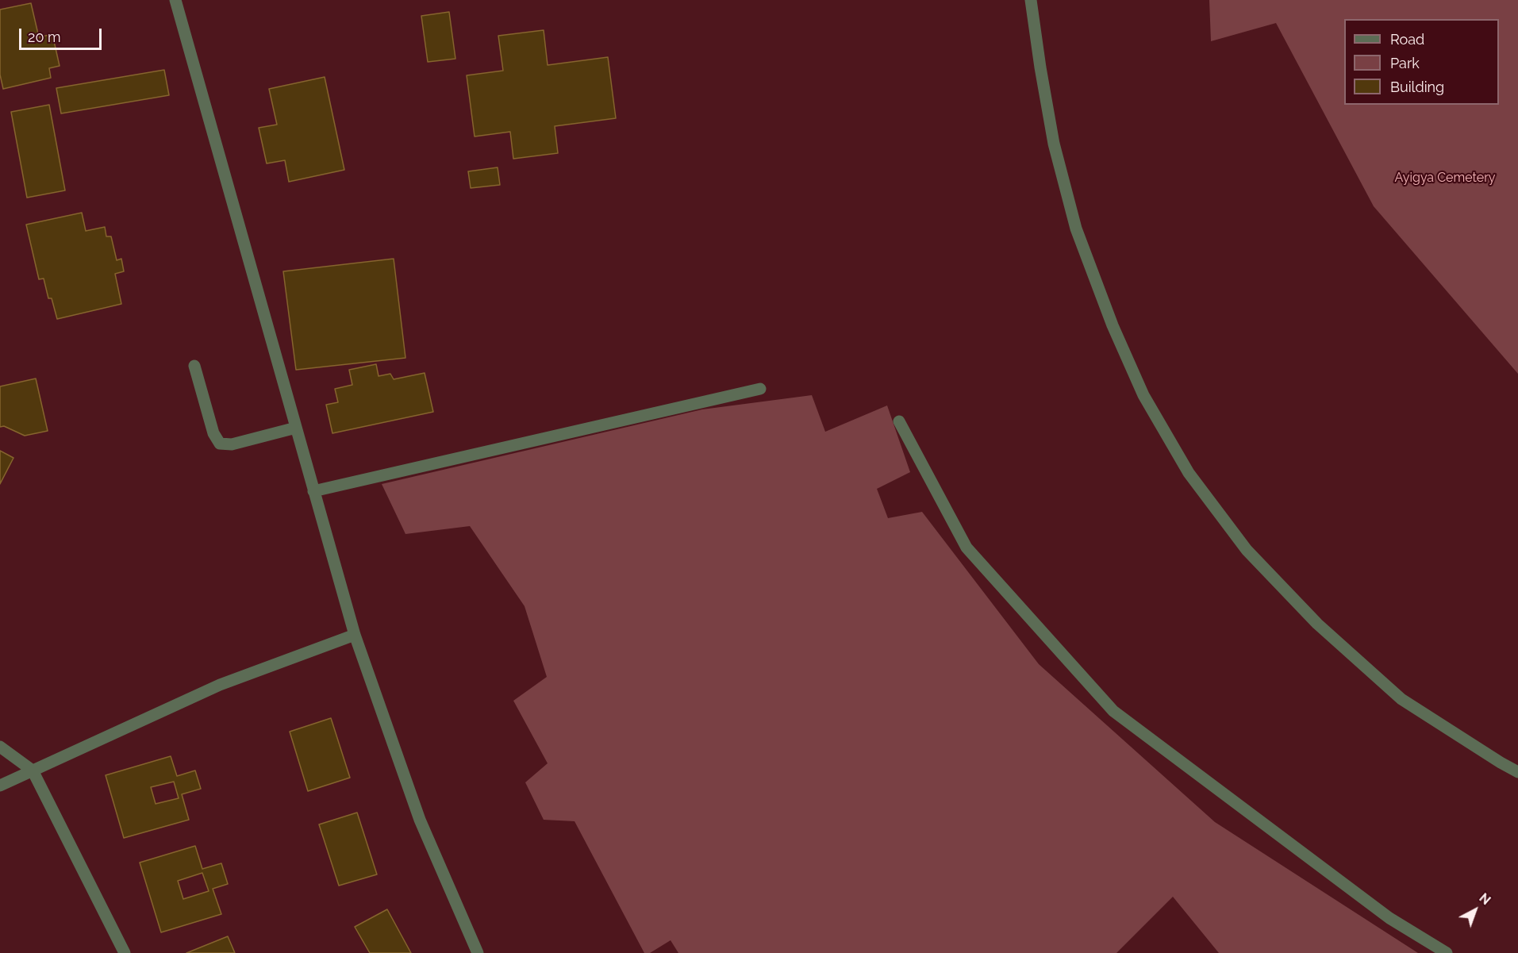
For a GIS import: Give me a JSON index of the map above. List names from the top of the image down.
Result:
{
  "parks": ["Ayigya Cemetery"],
  "legend": ["Road", "Park", "Building"],
  "scale_bar": "20 m",
  "north": "top right"
}
